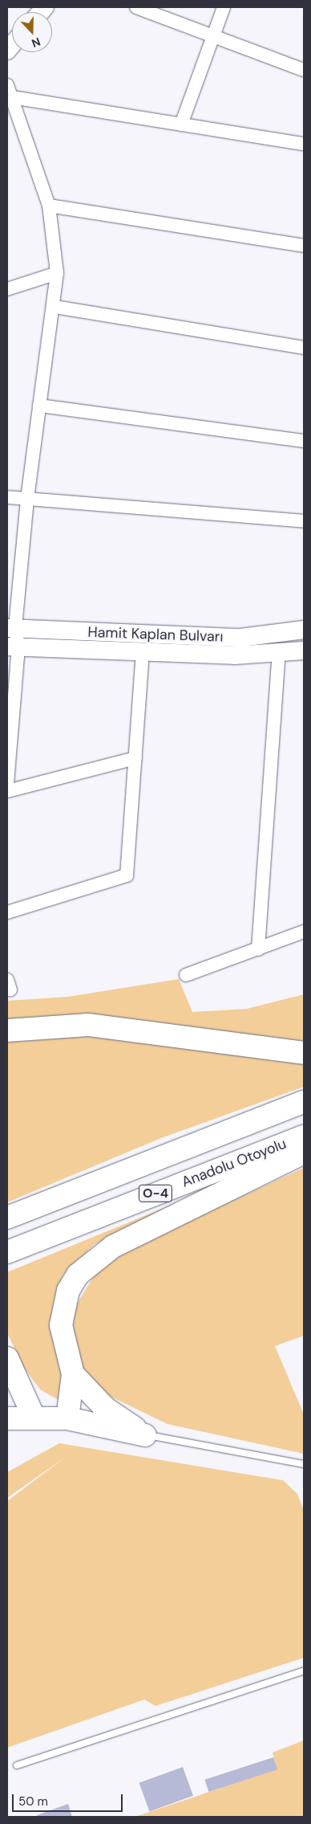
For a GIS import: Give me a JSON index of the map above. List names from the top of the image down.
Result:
{
  "streets": {
    "highway": ["Anadolu Otoyolu", "O-4"],
    "main road": ["Hamit Kaplan Bulvarı"]
  },
  "scale_bar": "50 m",
  "north": "bottom"
}
